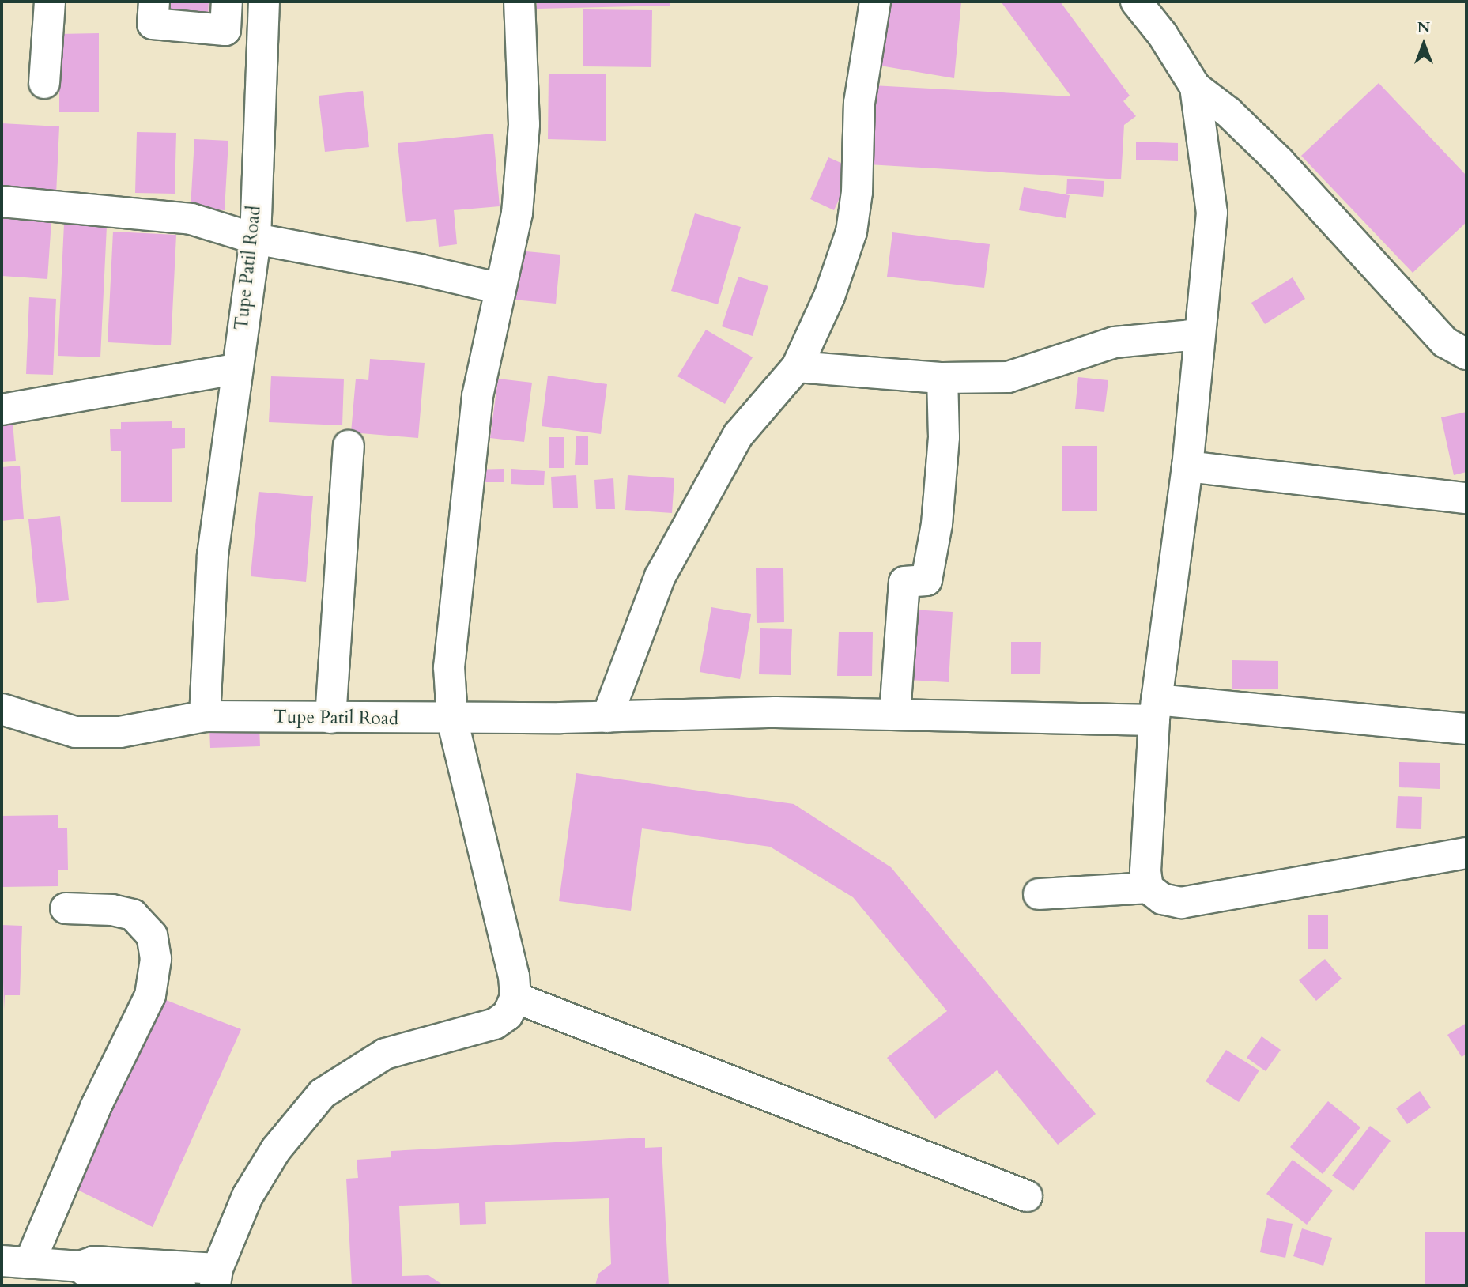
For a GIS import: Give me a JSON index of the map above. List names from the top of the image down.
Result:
{
  "streets": {
    "street": ["Tupe Patil Road"]
  },
  "north": "top"
}
